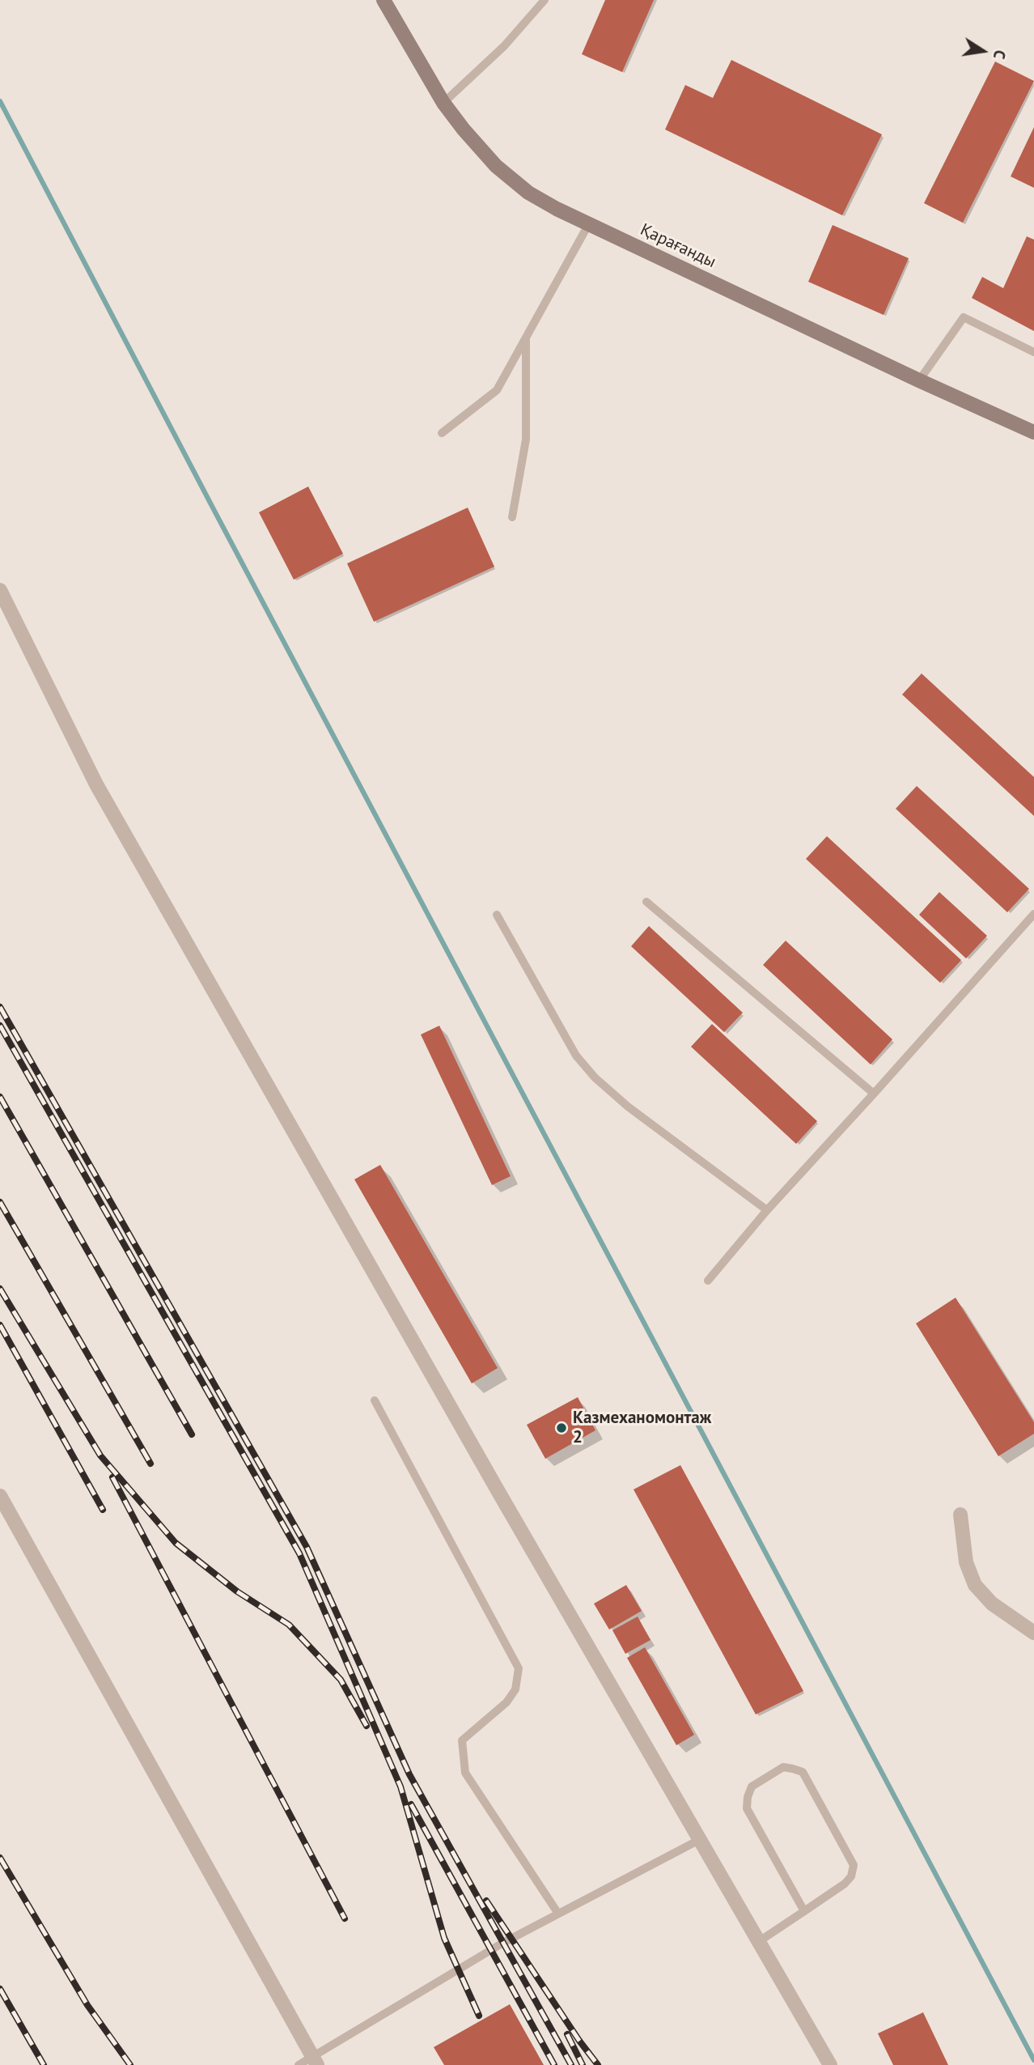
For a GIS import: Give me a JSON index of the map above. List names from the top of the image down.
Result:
{
  "streets": {
    "main road": ["Қарағанды"]
  },
  "places": ["Казмеханомонтаж 2"],
  "north": "right"
}
